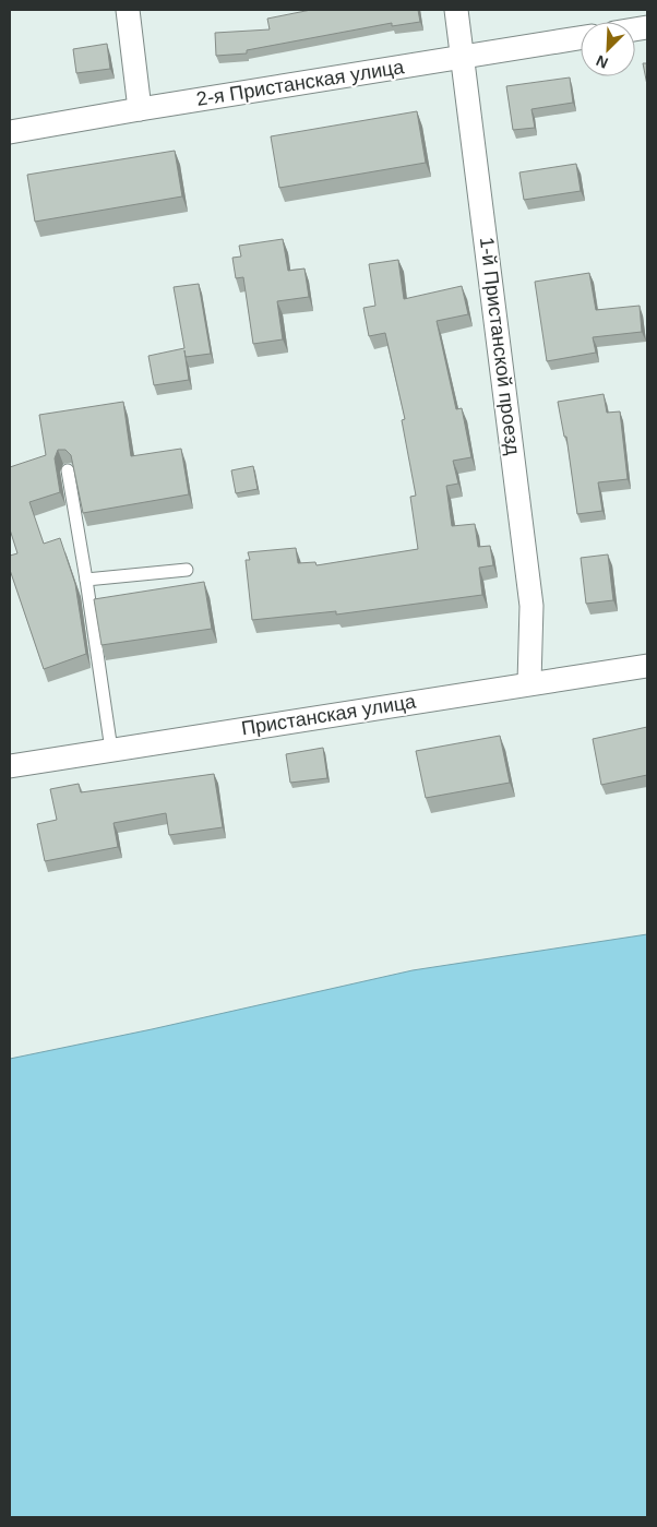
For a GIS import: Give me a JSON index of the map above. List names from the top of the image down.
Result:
{
  "streets": {
    "street": ["2-я Пристанская улица", "1-й Пристанской проезд", "Пристанская улица"]
  },
  "crossings": [
    ["2-я Пристанская улица", "1-й Пристанской проезд"],
    ["1-й Пристанской проезд", "Пристанская улица"]
  ],
  "north": "bottom left"
}
